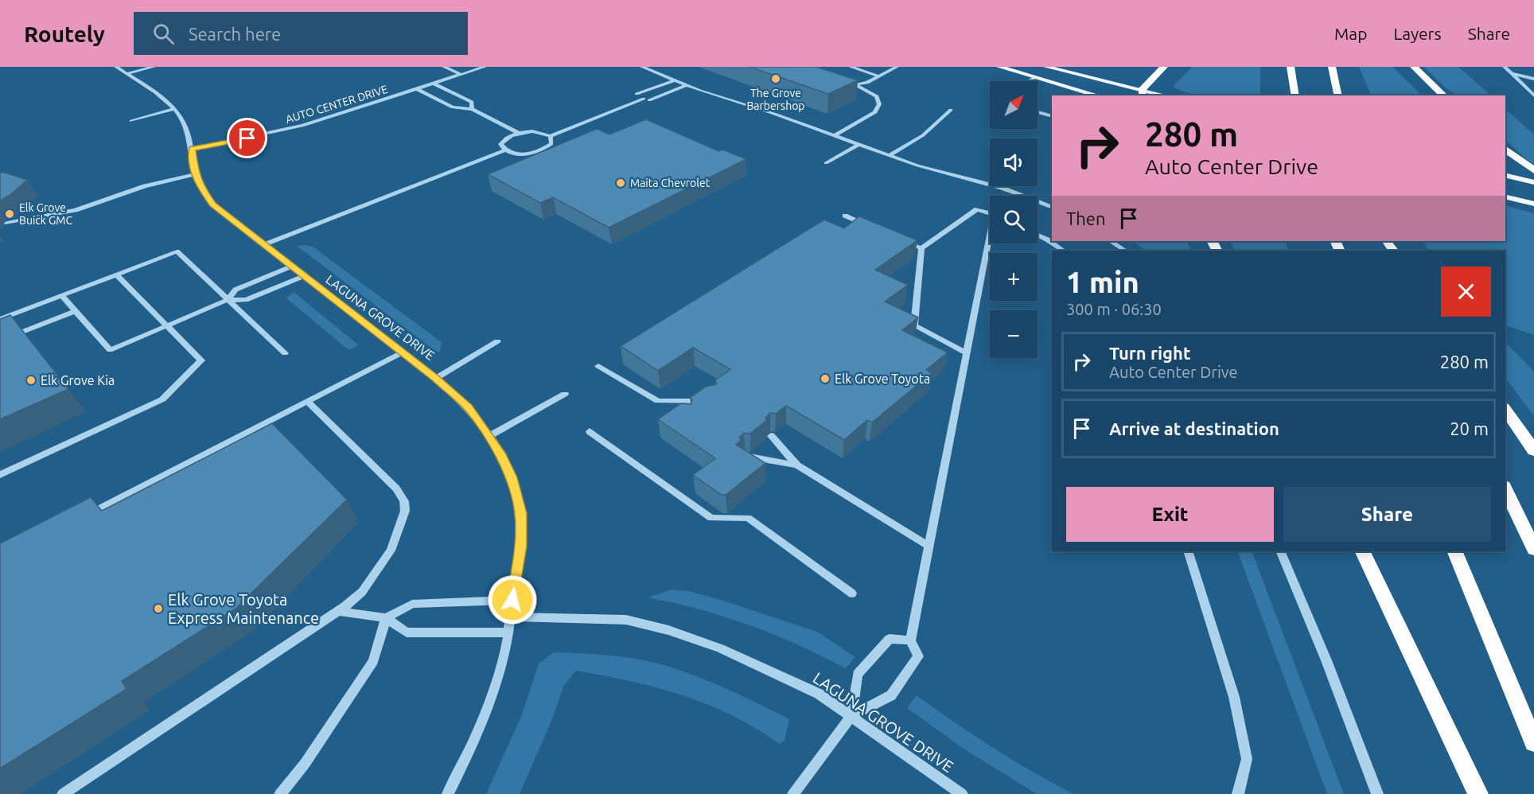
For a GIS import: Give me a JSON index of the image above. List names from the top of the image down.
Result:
{
  "streets": {
    "street": ["AUTO CENTER DRIVE", "LAGUNA GROVE DRIVE"]
  },
  "crossings": [
    ["AUTO CENTER DRIVE", "LAGUNA GROVE DRIVE"]
  ],
  "places": [
    "The Grove Barbershop",
    "Maita Chevrolet",
    "Elk Grove Buick GMC",
    "Elk Grove Toyota",
    "Elk Grove Kia",
    "Elk Grove Toyota Express Maintenance"
  ],
  "north": "top right",
  "page": {
    "header": "Routely",
    "search": "Search here",
    "nav": ["Map", "Layers", "Share"],
    "map_buttons": ["+", "−"],
    "turn": ["280 m", "Auto Center Drive"],
    "then": "Then",
    "heading": ["1 min", "300 m · 06:30"],
    "list": [
      {
        "name": "Turn right",
        "note": "Auto Center Drive",
        "value": "280 m"
      },
      {
        "name": "Arrive at destination",
        "value": "20 m"
      }
    ],
    "buttons": ["Exit", "Share"]
  }
}
